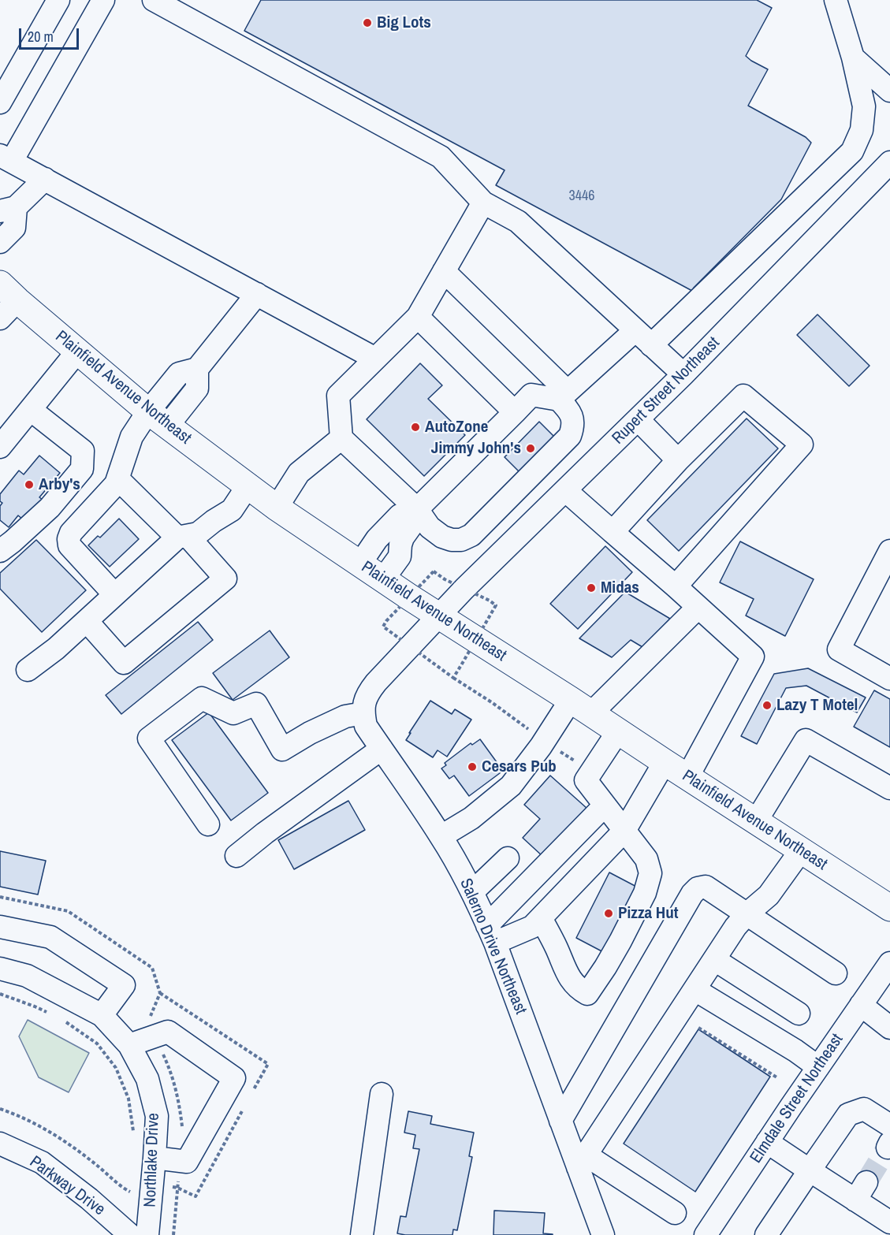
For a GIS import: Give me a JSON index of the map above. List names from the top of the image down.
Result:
{
  "streets": {
    "main road": ["Plainfield Avenue Northeast"],
    "street": [
      "Rupert Street Northeast",
      "Salerno Drive Northeast",
      "Elmdale Street Northeast",
      "Northlake Drive",
      "Parkway Drive"
    ]
  },
  "crossings": [
    ["Plainfield Avenue Northeast", "Rupert Street Northeast"]
  ],
  "places": [
    "Big Lots",
    "AutoZone",
    "Jimmy John's",
    "Arby's",
    "Midas",
    "Lazy T Motel",
    "Cesars Pub",
    "Pizza Hut"
  ],
  "house_numbers": ["3446"],
  "scale_bar": "20 m"
}
